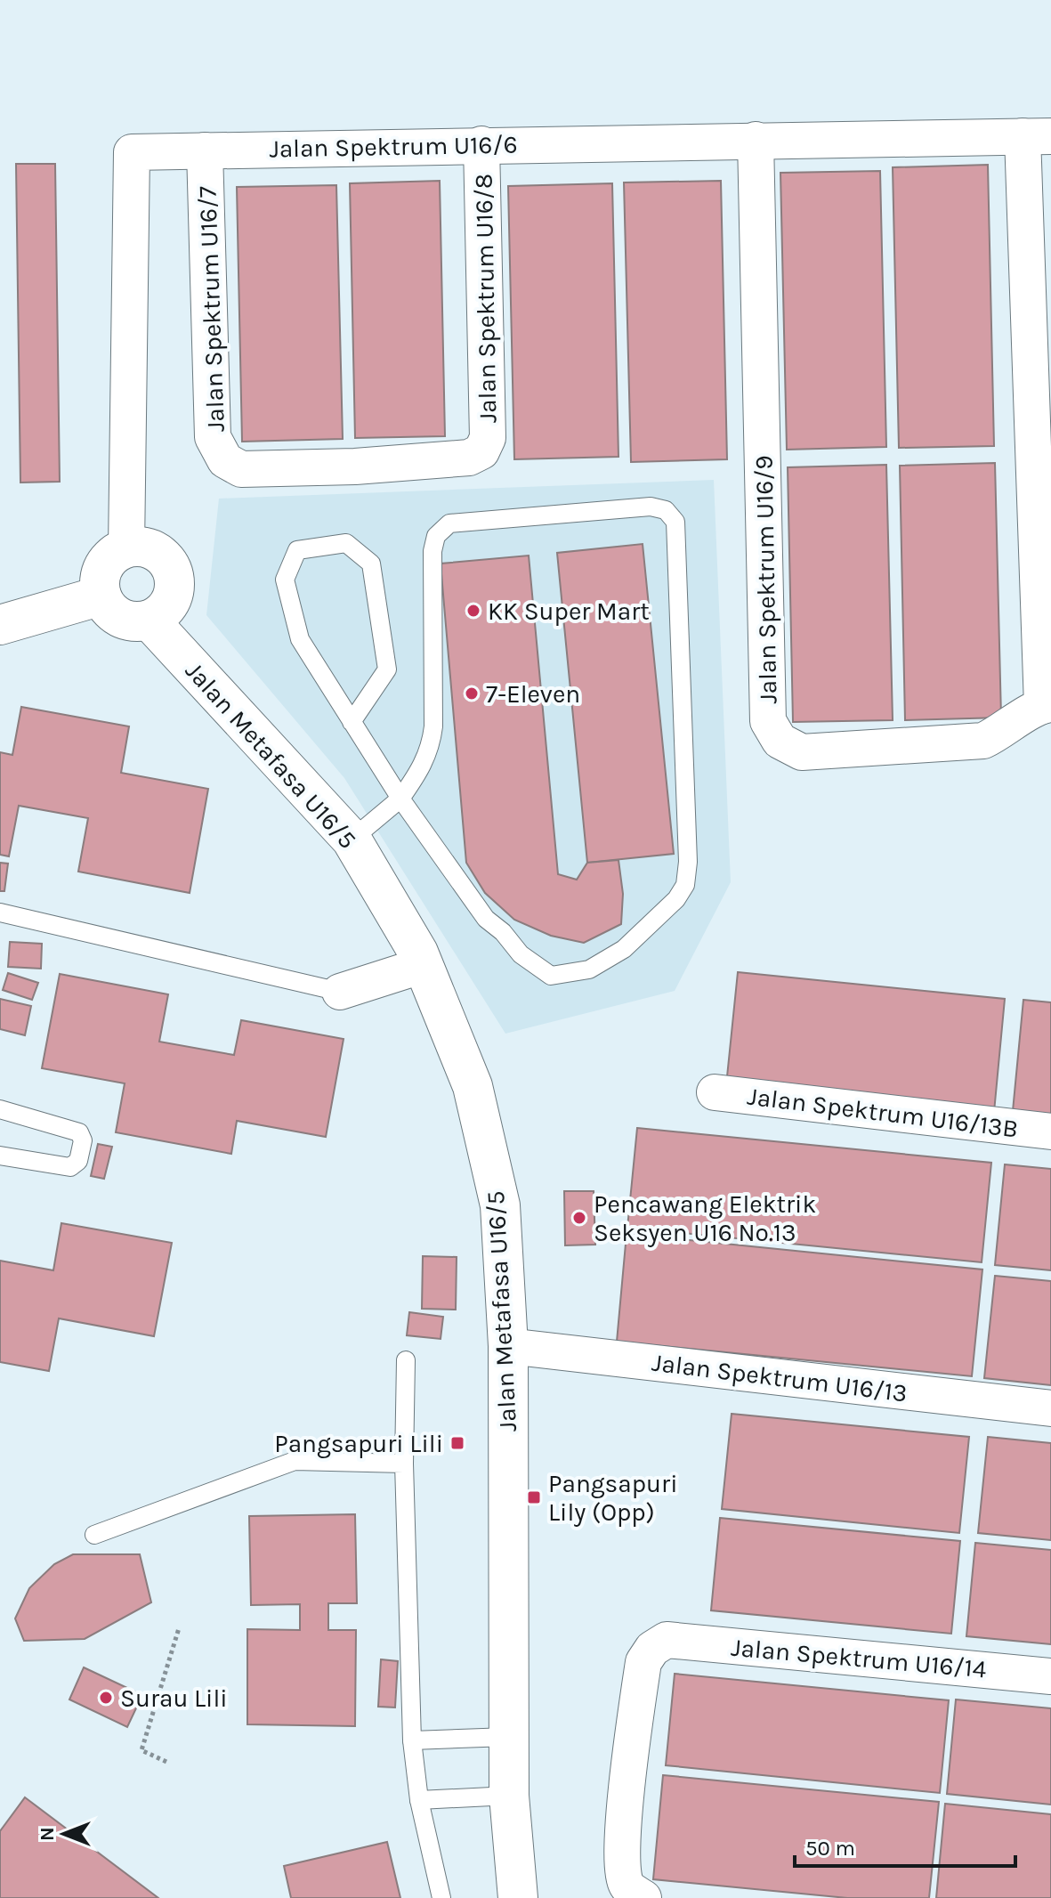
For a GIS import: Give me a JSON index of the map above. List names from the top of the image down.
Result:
{
  "streets": {
    "street": [
      "Jalan Spektrum U16/6",
      "Jalan Spektrum U16/8",
      "Jalan Spektrum U16/7",
      "Jalan Spektrum U16/9",
      "Jalan Metafasa U16/5",
      "Jalan Spektrum U16/13B",
      "Jalan Spektrum U16/13",
      "Jalan Spektrum U16/14"
    ]
  },
  "crossings": [
    ["Jalan Spektrum U16/6", "Jalan Spektrum U16/8"],
    ["Jalan Spektrum U16/6", "Jalan Spektrum U16/7"],
    ["Jalan Spektrum U16/6", "Jalan Spektrum U16/9"],
    ["Jalan Spektrum U16/6", "Jalan Metafasa U16/5"],
    ["Jalan Spektrum U16/8", "Jalan Spektrum U16/7"],
    ["Jalan Metafasa U16/5", "Jalan Spektrum U16/13"]
  ],
  "places": {
    "other": [
      "KK Super Mart",
      "7-Eleven",
      "Pencawang Elektrik Seksyen U16 No.13",
      "Surau Lili"
    ],
    "transit": ["Pangsapuri Lili", "Pangsapuri Lily (Opp)"]
  },
  "scale_bar": "50 m",
  "north": "left"
}
